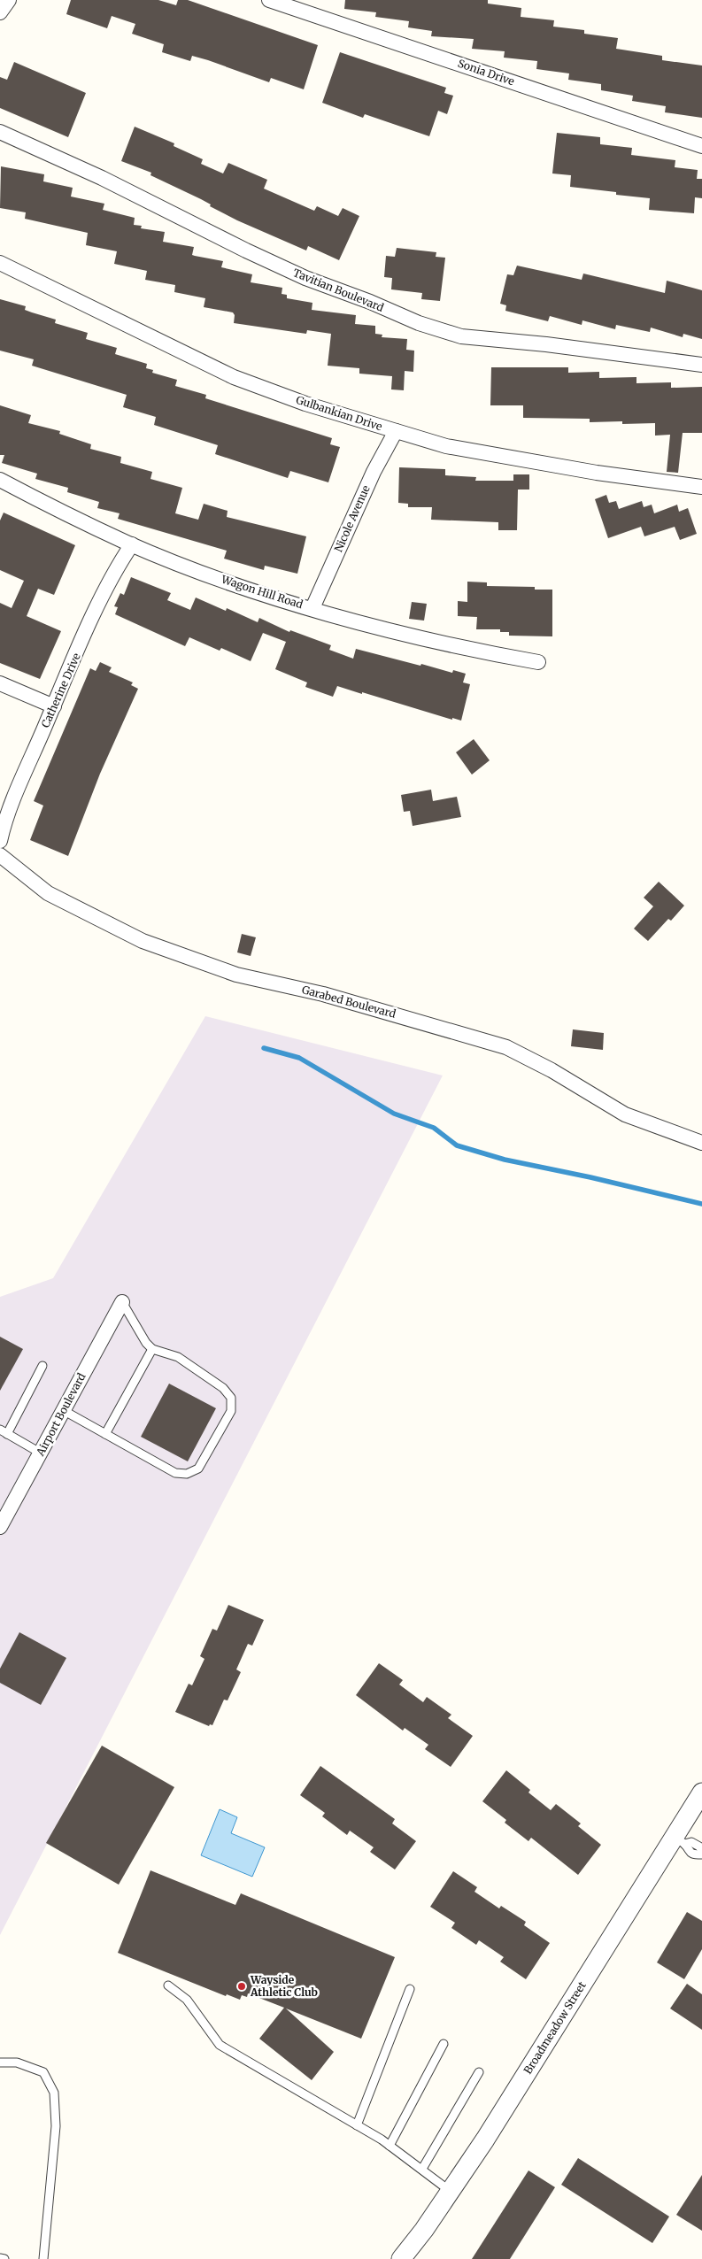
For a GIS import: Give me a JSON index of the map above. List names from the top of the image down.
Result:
{
  "streets": {
    "street": [
      "Sonia Drive",
      "Tavitian Boulevard",
      "Gulbankian Drive",
      "Nicole Avenue",
      "Wagon Hill Road",
      "Catherine Drive",
      "Garabed Boulevard",
      "Airport Boulevard",
      "Broadmeadow Street"
    ]
  },
  "crossings": [
    ["Gulbankian Drive", "Nicole Avenue"],
    ["Nicole Avenue", "Wagon Hill Road"],
    ["Wagon Hill Road", "Catherine Drive"]
  ],
  "places": ["Wayside Athletic Club"]
}
